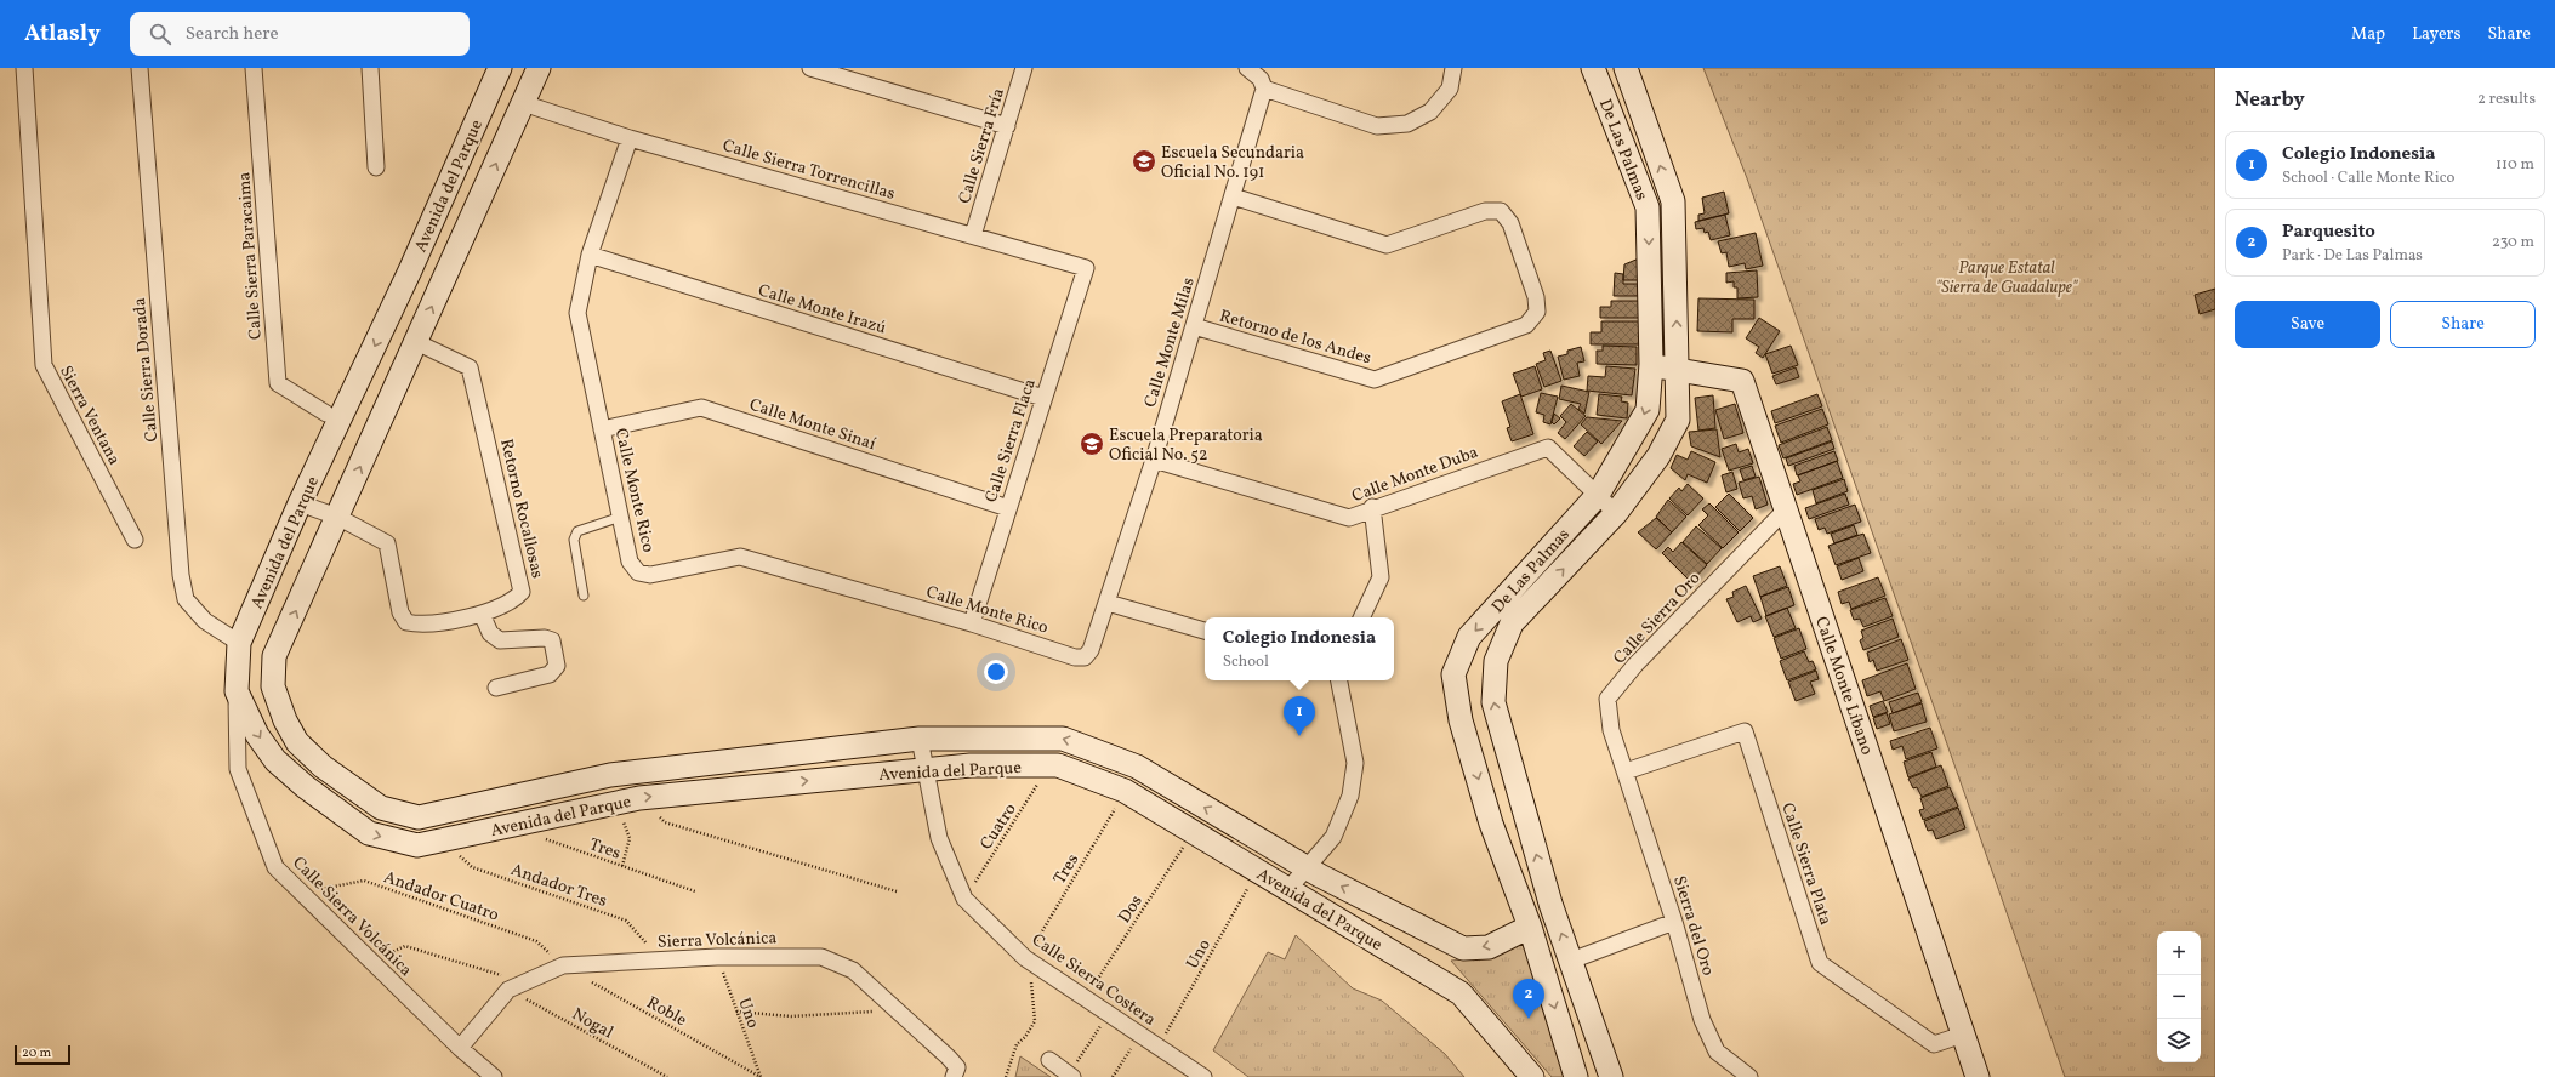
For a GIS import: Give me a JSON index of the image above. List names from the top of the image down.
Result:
{
  "streets": {
    "street": [
      "Calle Sierra Fría",
      "De Las Palmas",
      "Calle Sierra Torrencillas",
      "Avenida del Parque",
      "Calle Sierra Paracaima",
      "Calle Monte Irazú",
      "Retorno de los Andes",
      "Calle Monte Milas",
      "Calle Sierra Dorada",
      "Sierra Ventana",
      "Calle Monte Sinaí",
      "Calle Sierra Flaca",
      "Calle Monte Duba",
      "Calle Monte Rico",
      "Retorno Rocallosas",
      "Calle Sierra Oro",
      "Calle Monte Líbano",
      "Calle Sierra Plata",
      "Calle Sierra Volcánica",
      "Sierra del Oro",
      "Sierra Volcánica",
      "Calle Sierra Costera"
    ],
    "path": [
      "Cuatro",
      "Tres",
      "Andador Tres",
      "Andador Cuatro",
      "Dos",
      "Uno",
      "Roble",
      "Nogal"
    ]
  },
  "crossings": [
    ["Calle Sierra Fría", "Calle Sierra Torrencillas"],
    ["De Las Palmas", "Avenida del Parque"],
    ["De Las Palmas", "Calle Monte Duba"],
    ["De Las Palmas", "Calle Monte Líbano"],
    ["Calle Sierra Torrencillas", "Avenida del Parque"],
    ["Calle Sierra Torrencillas", "Calle Sierra Flaca"],
    ["Calle Sierra Torrencillas", "Calle Monte Rico"],
    ["Avenida del Parque", "Calle Sierra Dorada"],
    ["Avenida del Parque", "Retorno Rocallosas"],
    ["Avenida del Parque", "Cuatro"],
    ["Avenida del Parque", "Tres"],
    ["Avenida del Parque", "Andador Tres"],
    ["Avenida del Parque", "Dos"],
    ["Avenida del Parque", "Calle Sierra Volcánica"],
    ["Avenida del Parque", "Uno"],
    ["Avenida del Parque", "Calle Sierra Costera"],
    ["Calle Monte Irazú", "Calle Sierra Flaca"],
    ["Calle Monte Irazú", "Calle Monte Rico"],
    ["Retorno de los Andes", "Calle Monte Milas"],
    ["Calle Monte Milas", "Calle Monte Duba"],
    ["Calle Monte Milas", "Calle Monte Rico"],
    ["Calle Monte Sinaí", "Calle Sierra Flaca"],
    ["Calle Monte Sinaí", "Calle Monte Rico"],
    ["Calle Sierra Flaca", "Calle Monte Rico"],
    ["Calle Sierra Oro", "Calle Monte Líbano"],
    ["Calle Sierra Oro", "Calle Sierra Plata"],
    ["Calle Sierra Oro", "Sierra del Oro"],
    ["Calle Monte Líbano", "Calle Sierra Plata"],
    ["Cuatro", "Calle Sierra Costera"],
    ["Tres", "Calle Sierra Costera"],
    ["Calle Sierra Plata", "Sierra del Oro"],
    ["Andador Tres", "Sierra Volcánica"],
    ["Andador Cuatro", "Calle Sierra Volcánica"],
    ["Andador Cuatro", "Sierra Volcánica"],
    ["Andador Cuatro", "Roble"],
    ["Dos", "Calle Sierra Costera"],
    ["Calle Sierra Volcánica", "Sierra Volcánica"],
    ["Sierra Volcánica", "Uno"],
    ["Sierra Volcánica", "Roble"],
    ["Sierra Volcánica", "Nogal"],
    ["Uno", "Calle Sierra Costera"],
    ["Uno", "Roble"]
  ],
  "parks": ["Parque Estatal \"Sierra de Guadalupe\""],
  "places": {
    "school or university": ["Escuela Secundaria Oficial No. 191", "Escuela Preparatoria Oficial No. 52"]
  },
  "scale_bar": "20 m",
  "page": {
    "header": "Atlasly",
    "search": "Search here",
    "nav": ["Map", "Layers", "Share"],
    "heading": ["Nearby", "2 results"],
    "list": [
      {
        "mark": "1",
        "name": "Colegio Indonesia",
        "note": "School · Calle Monte Rico",
        "value": "110 m"
      },
      {
        "mark": "2",
        "name": "Parquesito",
        "note": "Park · De Las Palmas",
        "value": "230 m"
      }
    ],
    "buttons": ["Save", "Share"],
    "popup": ["Colegio Indonesia", "School"],
    "pins": ["1", "2"],
    "map_buttons": ["+", "−"],
    "scale": "20 m"
  }
}
